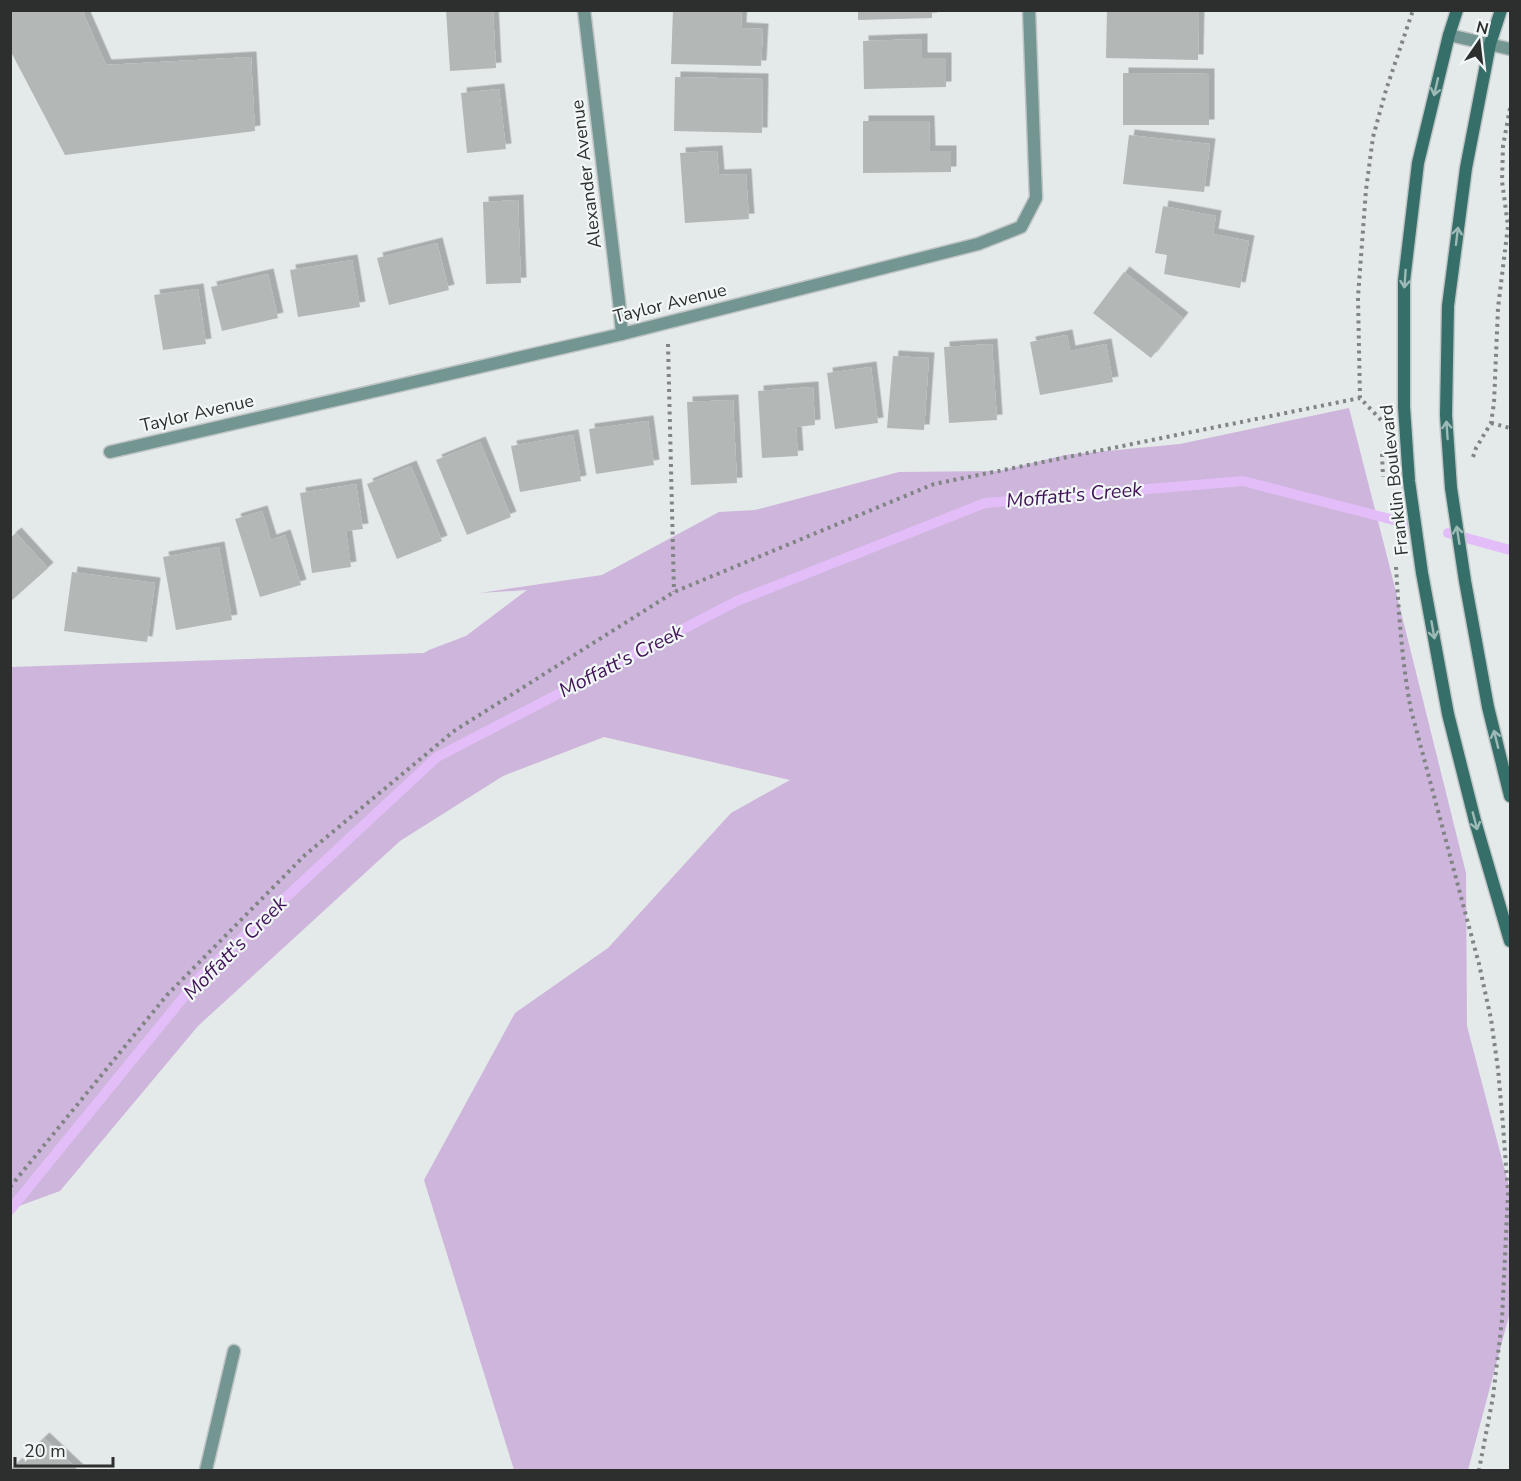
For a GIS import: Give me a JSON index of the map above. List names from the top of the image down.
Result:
{
  "streets": {
    "main road": ["Franklin Boulevard"],
    "street": ["Alexander Avenue", "Taylor Avenue"]
  },
  "crossings": [
    ["Alexander Avenue", "Taylor Avenue"]
  ],
  "water": ["Moffatt's Creek"],
  "scale_bar": "20 m",
  "north": "top"
}
